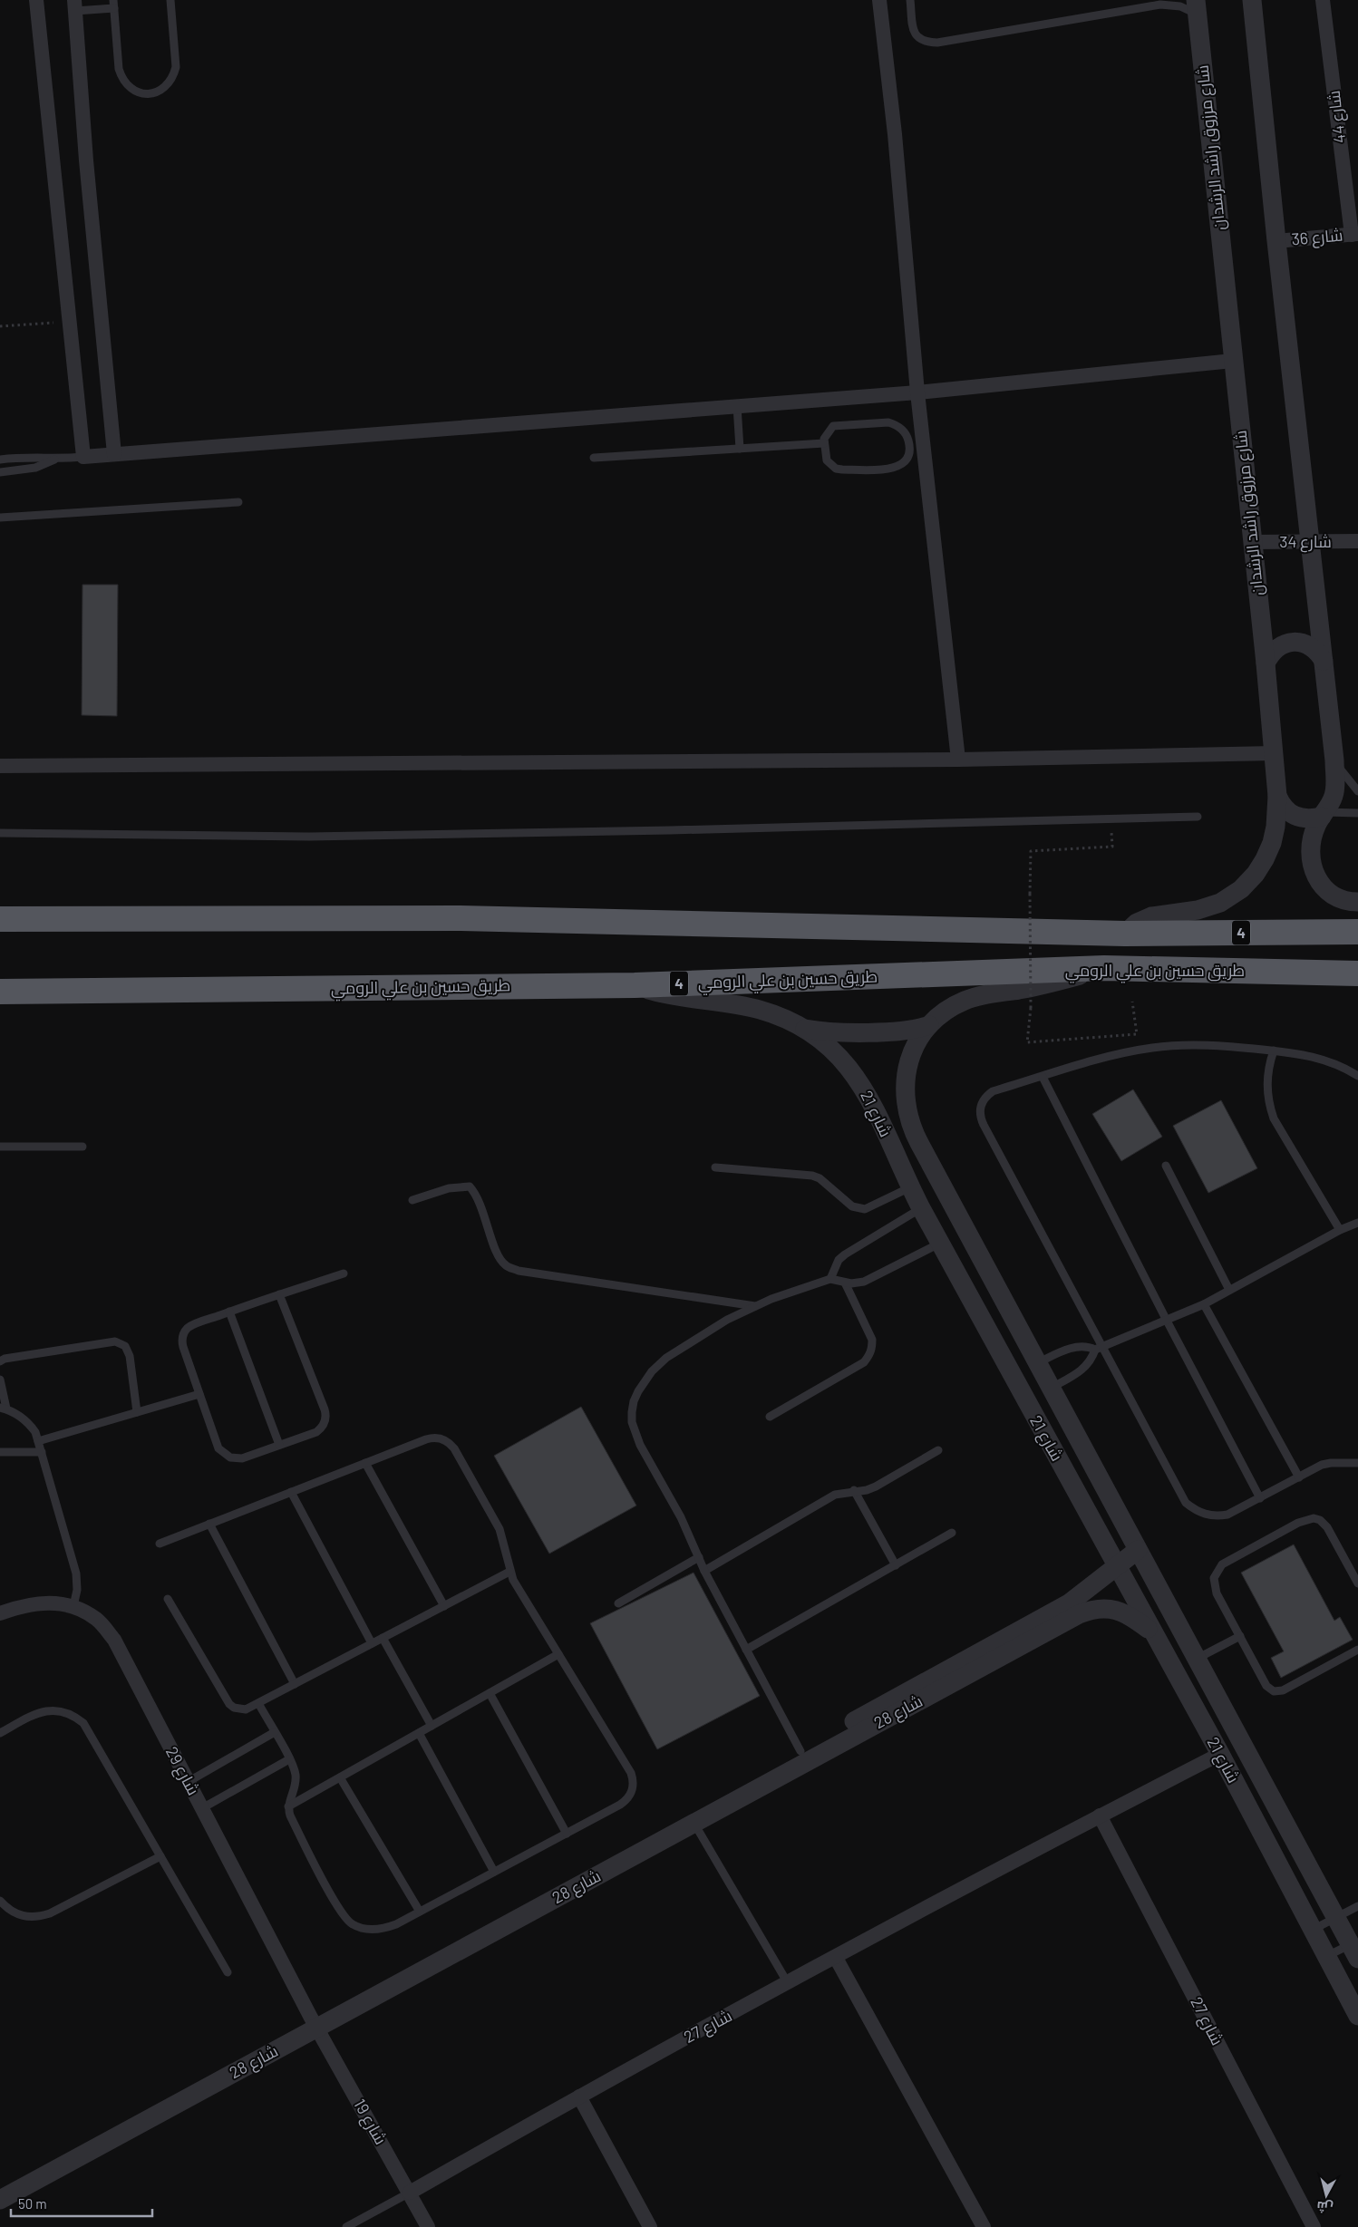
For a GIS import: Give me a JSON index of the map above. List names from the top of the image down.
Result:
{
  "streets": {
    "highway": ["4", "طريق حسين بن علي الرومي"],
    "street": [
      "شارع 44",
      "شارع مرزوق راشد الرشدان",
      "شارع 36",
      "شارع 34",
      "شارع 21",
      "شارع 28",
      "شارع 29",
      "شارع 27",
      "شارع 19"
    ]
  },
  "crossings": [
    ["شارع 44", "شارع 36"],
    ["شارع مرزوق راشد الرشدان", "شارع 34"],
    ["شارع مرزوق راشد الرشدان", "4"],
    ["طريق حسين بن علي الرومي", "شارع 21"],
    ["شارع 21", "شارع 28"],
    ["شارع 21", "شارع 27"],
    ["شارع 28", "شارع 29"],
    ["شارع 28", "شارع 19"],
    ["شارع 29", "شارع 19"],
    ["شارع 27", "شارع 19"]
  ],
  "scale_bar": "50 m",
  "north": "bottom"
}
